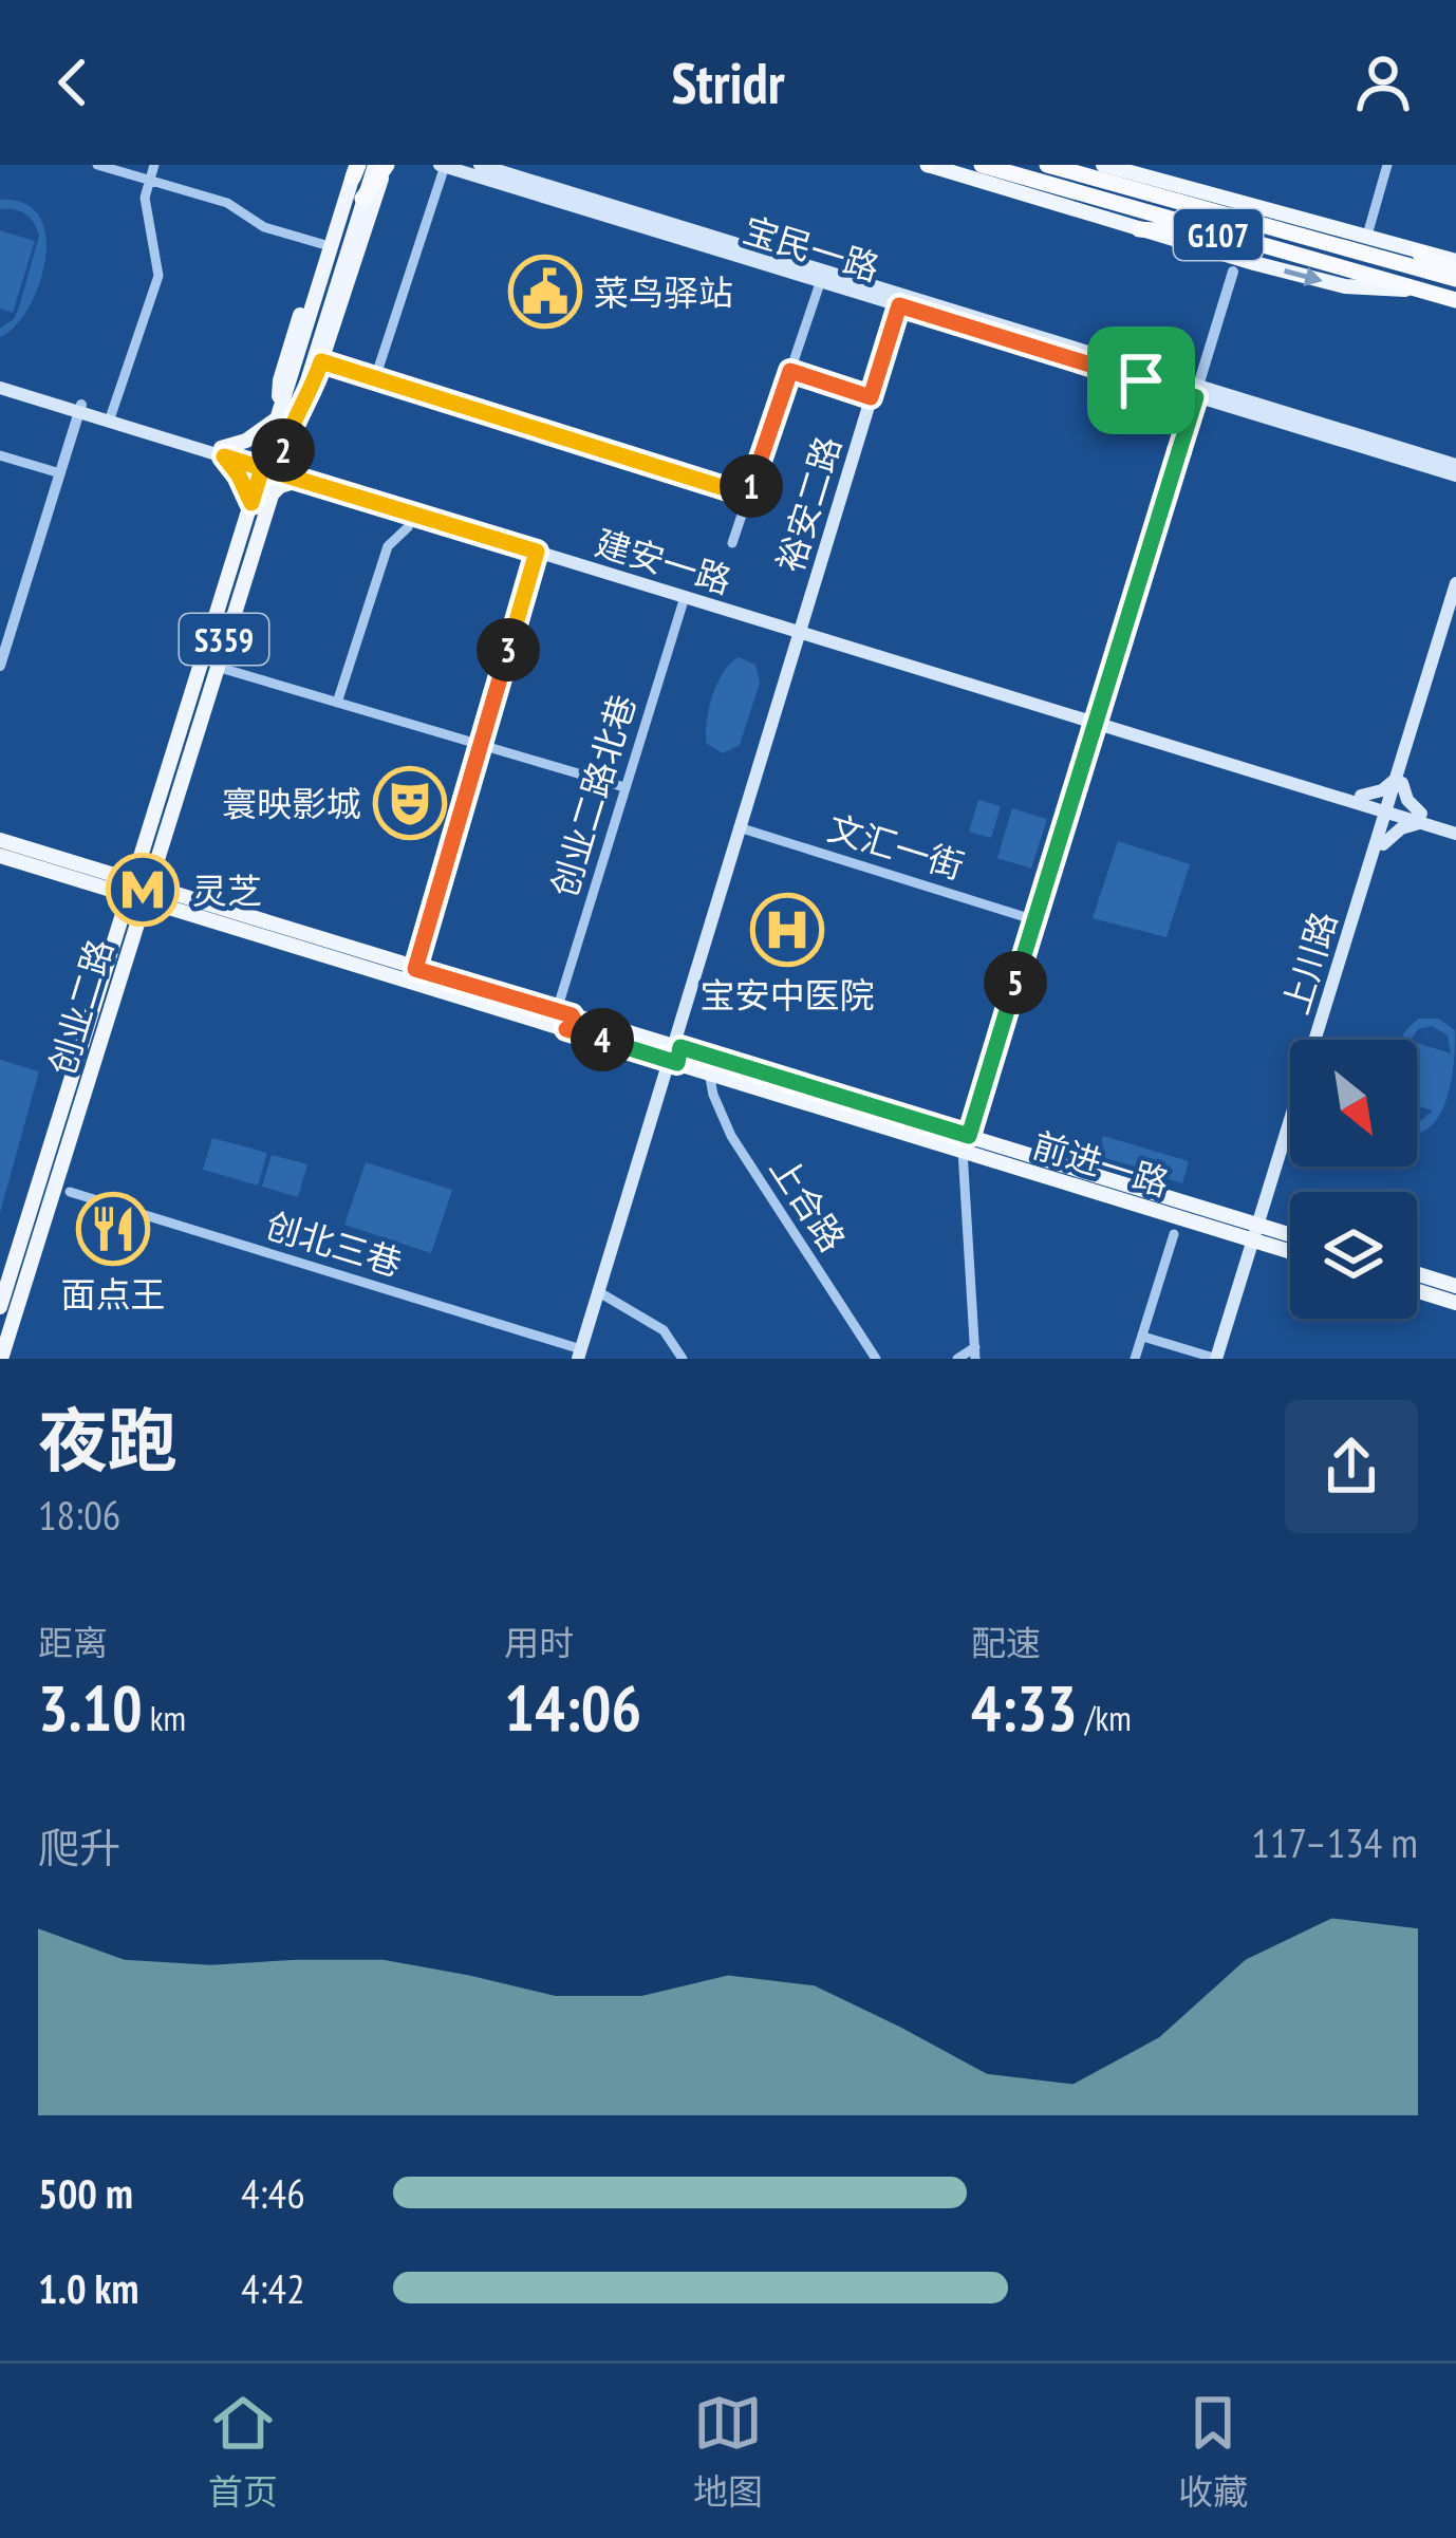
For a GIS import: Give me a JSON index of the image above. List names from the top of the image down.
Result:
{
  "streets": {
    "highway": ["G107"],
    "main road": [
      "宝民一路",
      "裕安二路",
      "建安一路",
      "S359",
      "上川路",
      "创业二路",
      "前进一路"
    ],
    "street": [
      "创业二路北巷",
      "文汇一街",
      "上合路",
      "创北三巷"
    ]
  },
  "crossings": [
    ["宝民一路", "裕安二路"],
    ["裕安二路", "建安一路"],
    ["裕安二路", "文汇一街"],
    ["裕安二路", "前进一路"],
    ["裕安二路", "创北三巷"],
    ["建安一路", "创业二路北巷"],
    ["建安一路", "上川路"],
    ["建安一路", "创业二路"],
    ["创业二路北巷", "前进一路"],
    ["上川路", "前进一路"],
    ["创业二路", "前进一路"],
    ["前进一路", "上合路"]
  ],
  "places": {
    "public building": ["菜鸟驿站"],
    "theatre": ["寰映影城"],
    "metro station": ["灵芝"],
    "hospital": ["宝安中医院"],
    "restaurant": ["面点王"]
  },
  "north": "bottom right",
  "page": {
    "header": "Stridr",
    "pins": [
      "2",
      "1",
      "3",
      "5",
      "4"
    ],
    "heading": ["夜跑", "18:06"],
    "stats": [
      ["距离", "3.10 km"],
      ["用时", "14:06"],
      ["配速", "4:33 /km"]
    ],
    "chart": ["爬升", "117–134 m"],
    "list": [
      {
        "name": "500 m",
        "note": "4:46"
      },
      {
        "name": "1.0 km",
        "note": "4:42"
      }
    ],
    "tabs": ["首页", "地图", "收藏"]
  }
}
